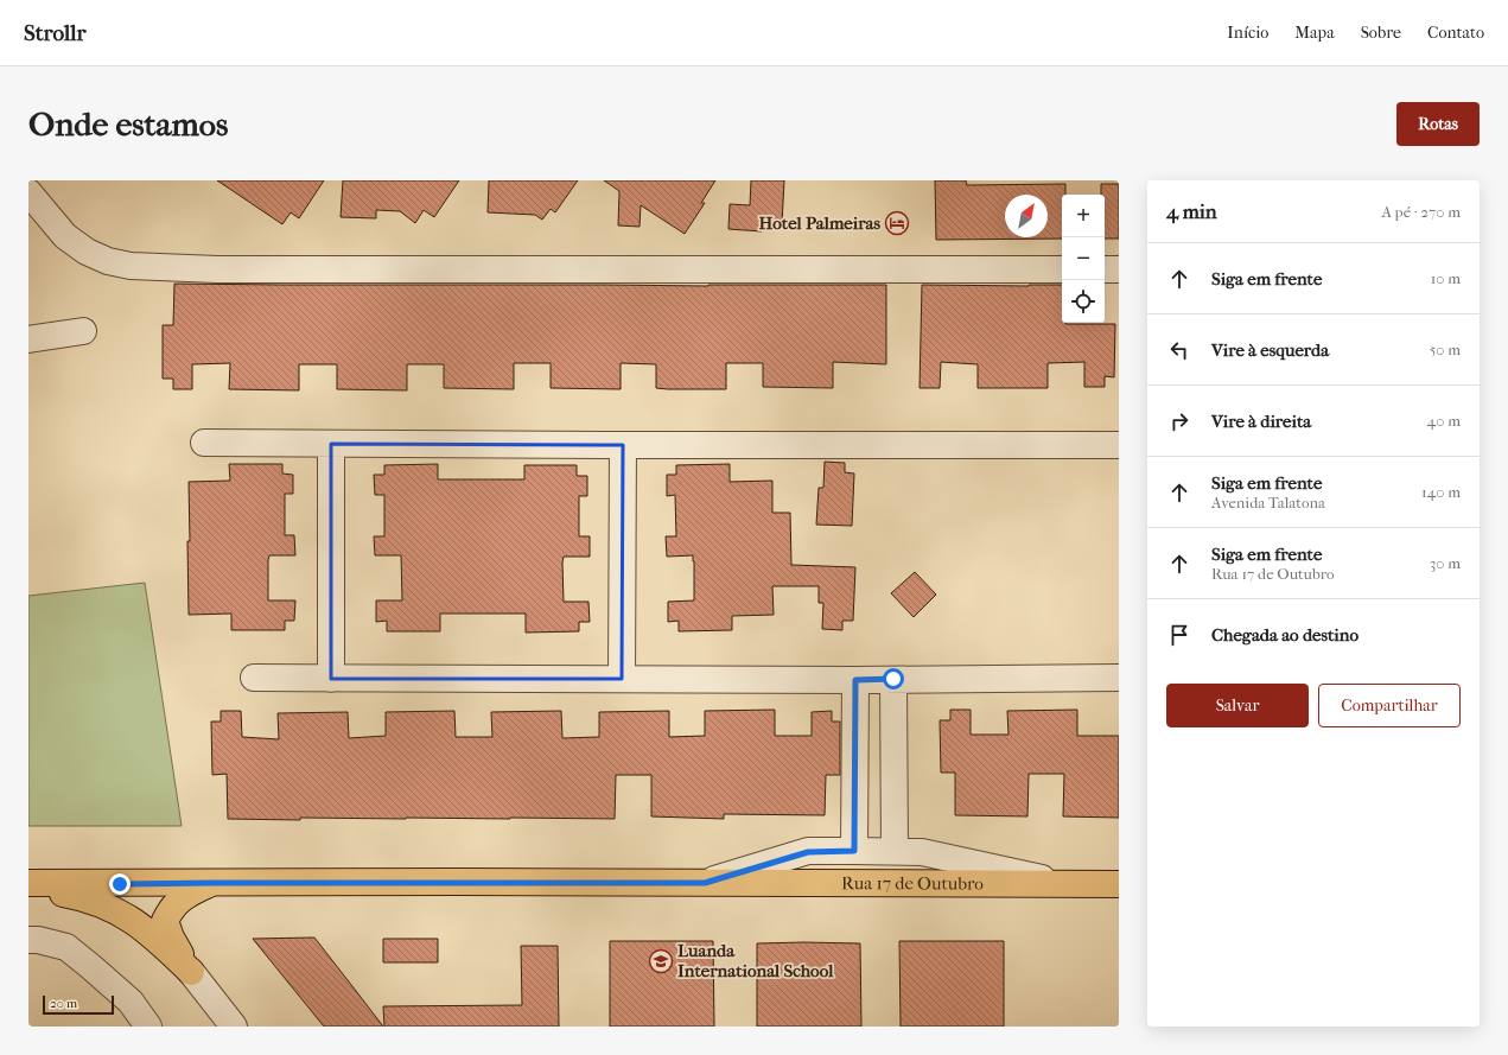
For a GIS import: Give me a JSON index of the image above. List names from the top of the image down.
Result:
{
  "streets": {
    "main road": ["Rua 17 de Outubro"]
  },
  "places": {
    "hotel": ["Hotel Palmeiras"],
    "school or university": ["Luanda International School"]
  },
  "scale_bar": "20 m",
  "north": "top right",
  "page": {
    "header": "Strollr",
    "nav": [
      "Início",
      "Mapa",
      "Sobre",
      "Contato"
    ],
    "buttons": [
      "Rotas",
      ["Salvar", "Compartilhar"]
    ],
    "title": "Onde estamos",
    "heading": ["4 min", "A pé · 270 m"],
    "map_buttons": ["+", "−"],
    "list": [
      ["Siga em frente", "10 m"],
      ["Vire à esquerda", "50 m"],
      ["Vire à direita", "40 m"],
      ["Siga em frente", "Avenida Talatona", "140 m"],
      ["Siga em frente", "Rua 17 de Outubro", "30 m"],
      "Chegada ao destino"
    ],
    "scale": "20 m"
  }
}
